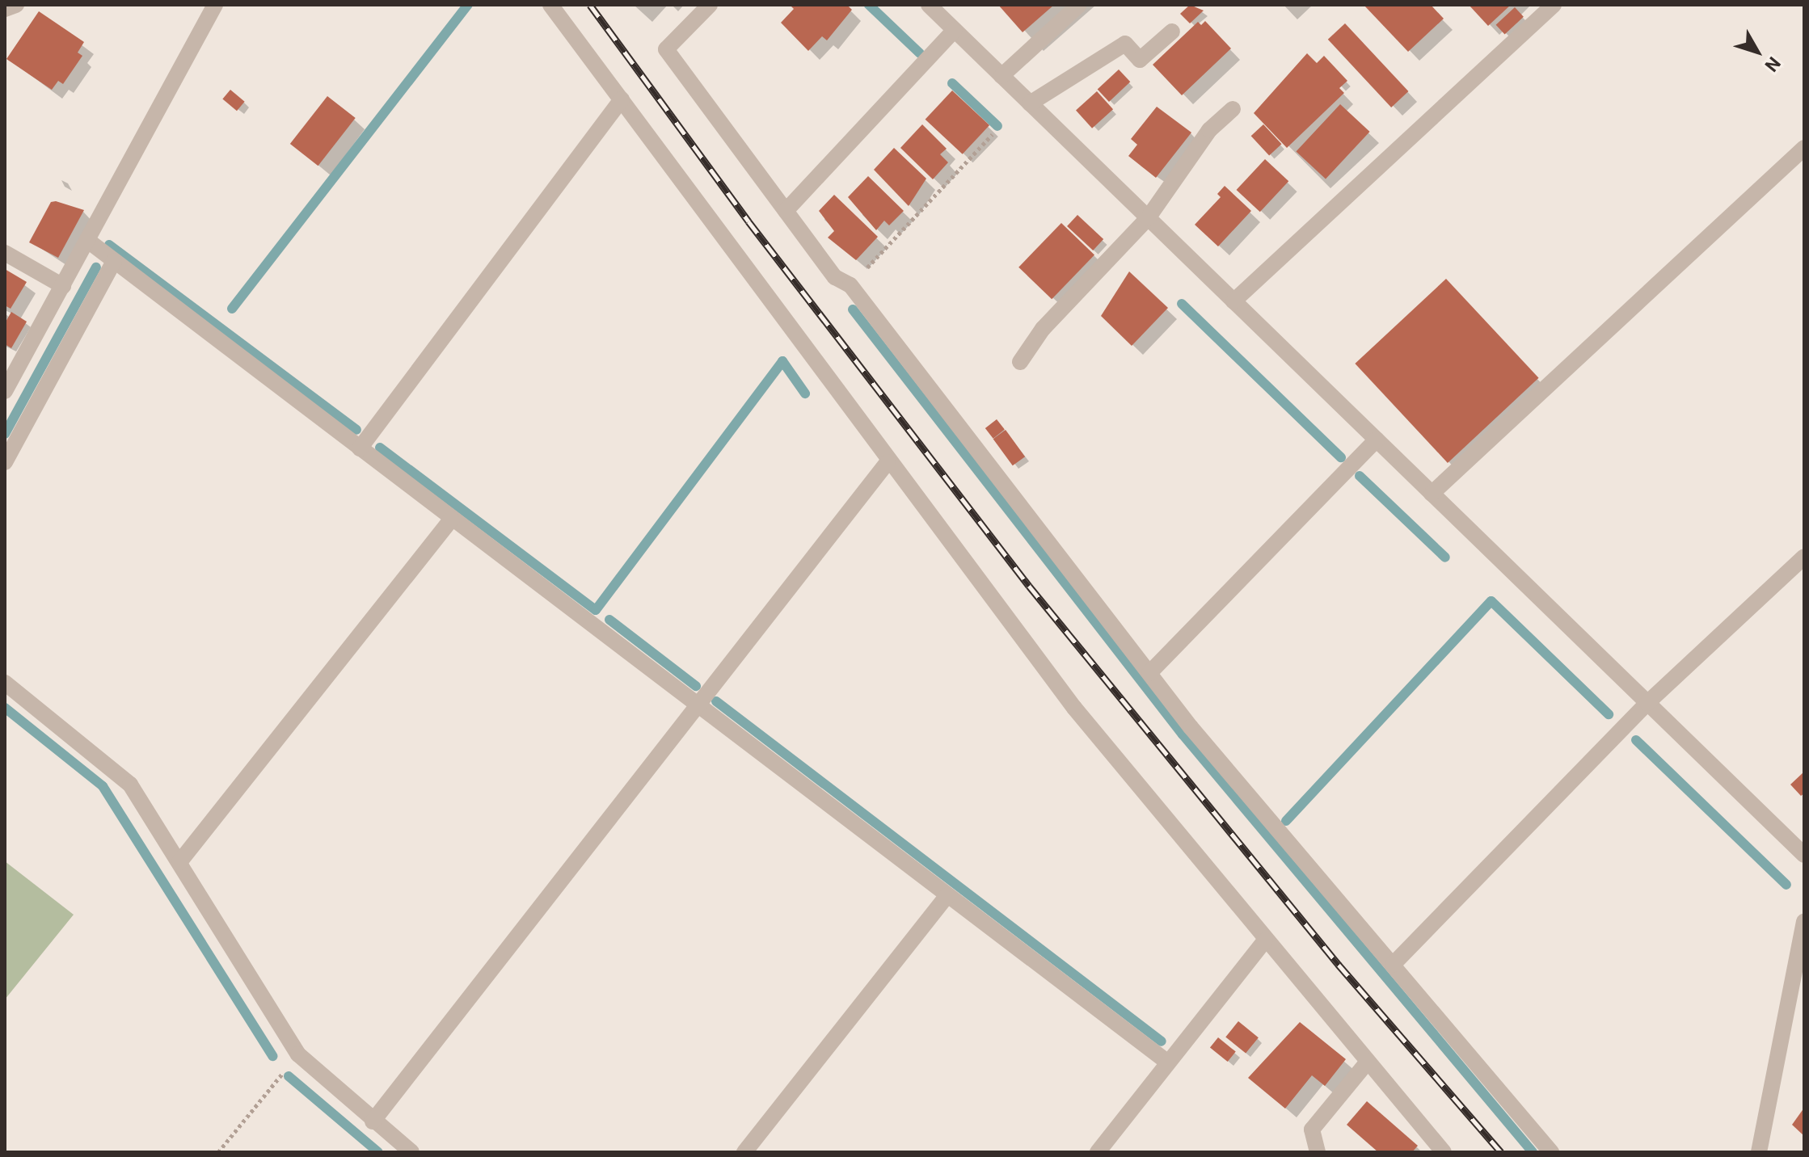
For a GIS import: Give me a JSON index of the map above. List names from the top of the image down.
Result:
{
  "north": "bottom right"
}
